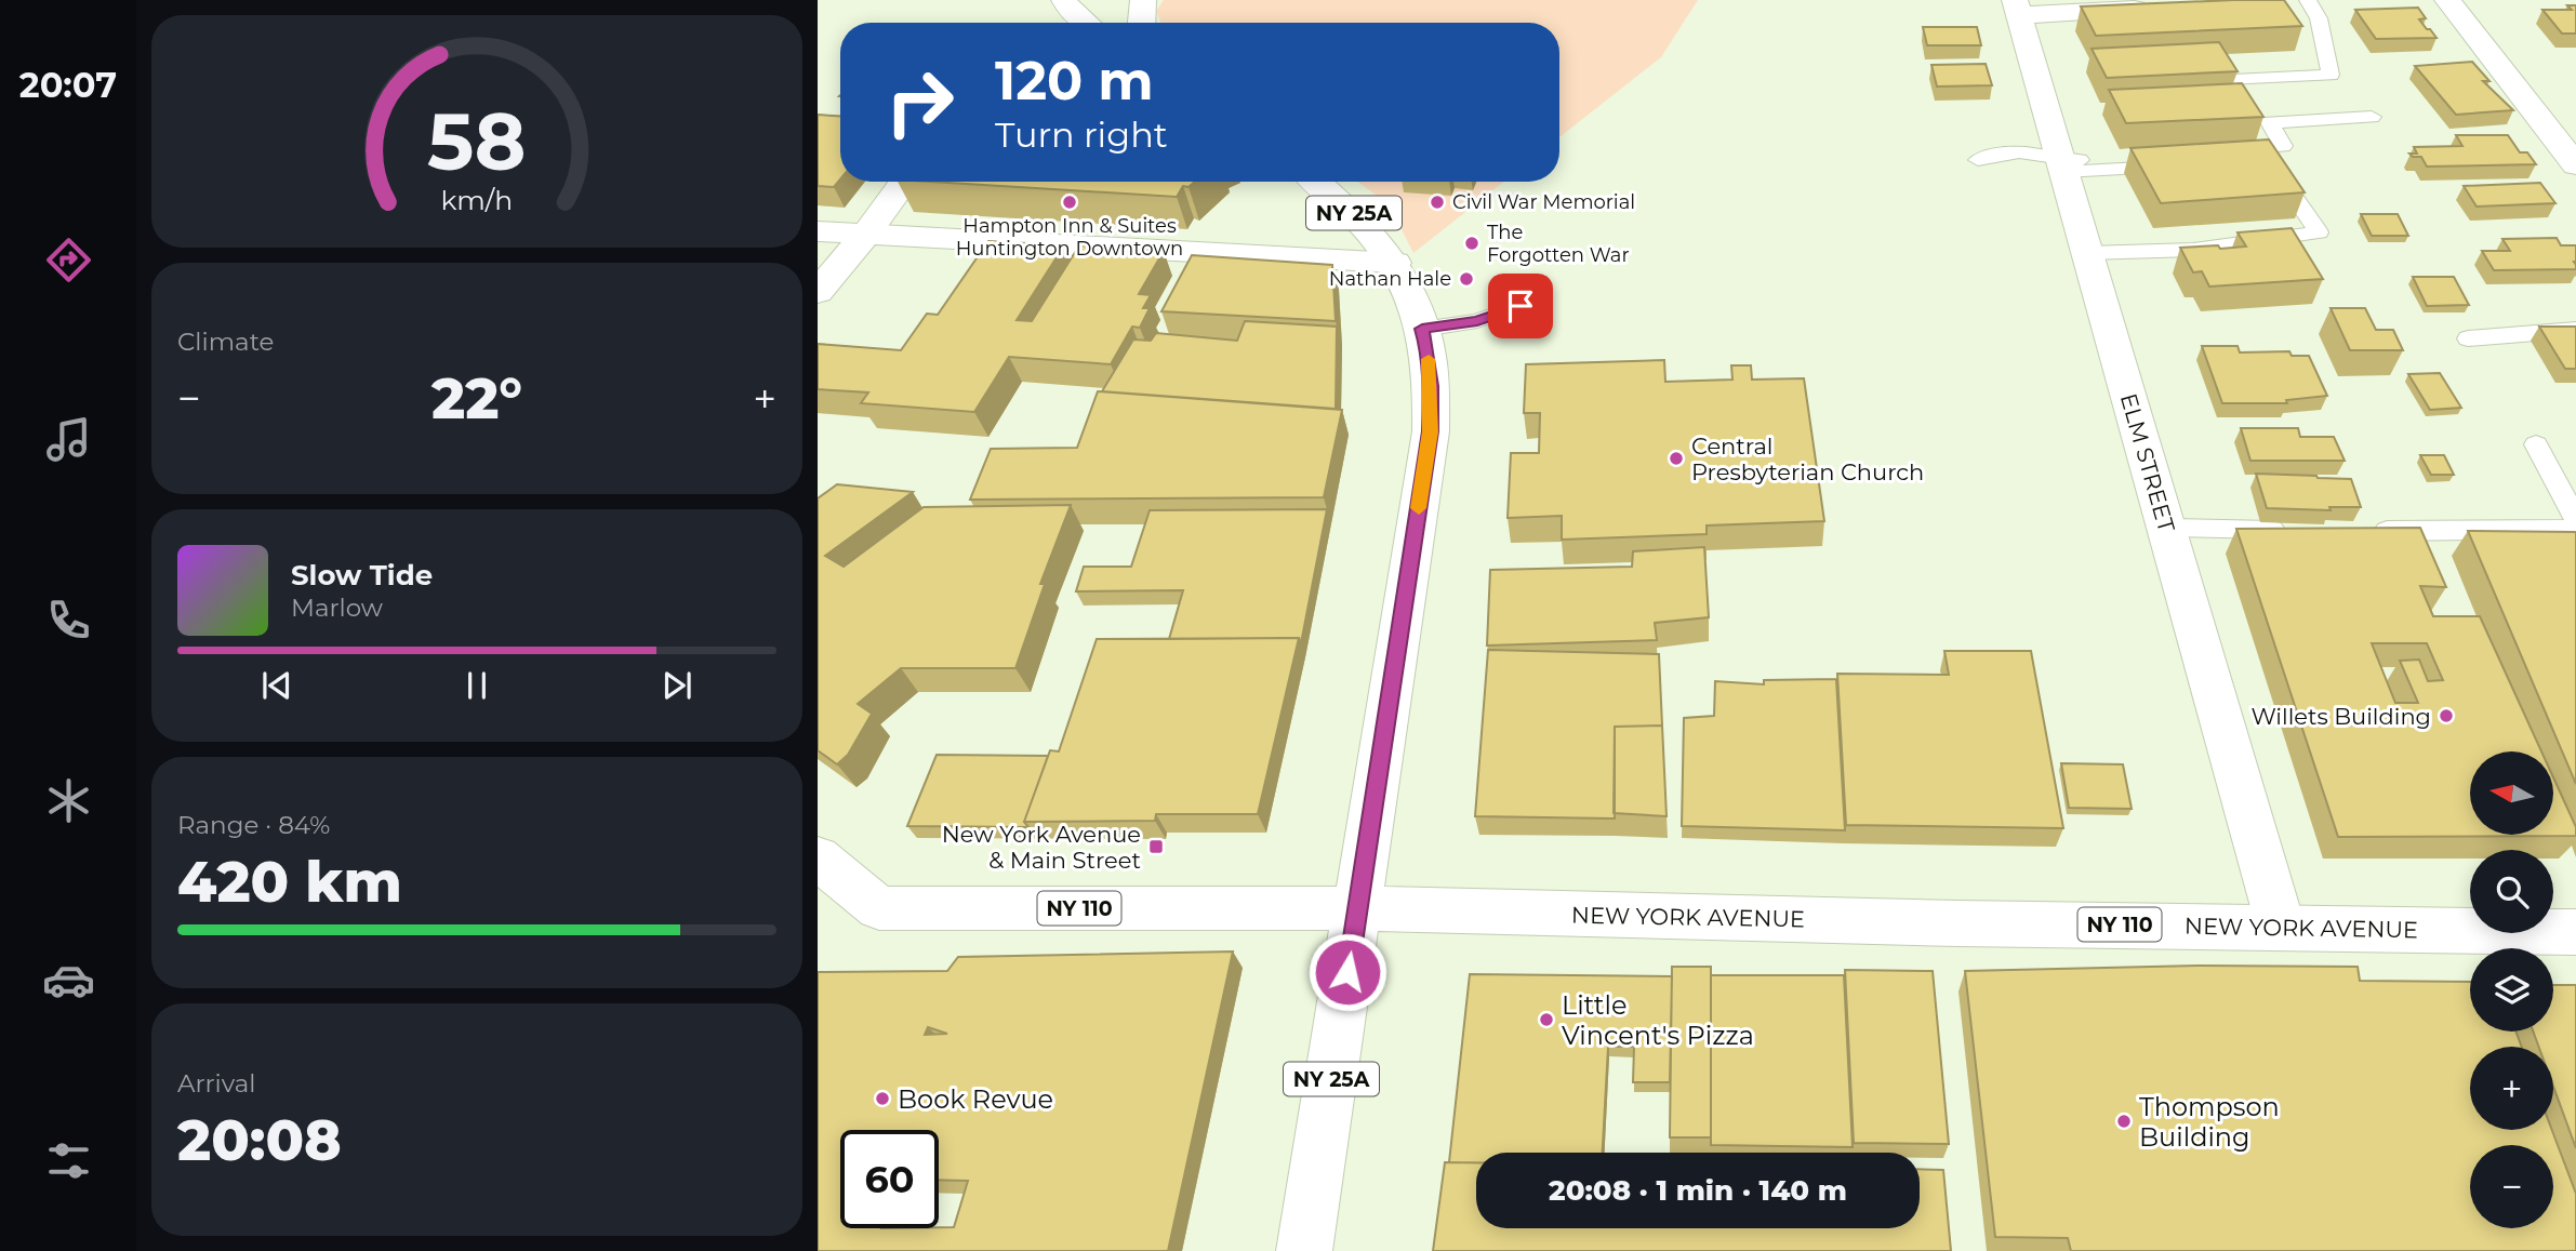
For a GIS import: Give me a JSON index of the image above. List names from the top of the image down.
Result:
{
  "streets": {
    "street": [
      "NY 25A",
      "ELM STREET",
      "NY 110",
      "NEW YORK AVENUE"
    ]
  },
  "crossings": [
    ["NY 25A", "NEW YORK AVENUE"],
    ["ELM STREET", "NEW YORK AVENUE"]
  ],
  "places": {
    "other": [
      "Hampton Inn & Suites Huntington Downtown",
      "Civil War Memorial",
      "The Forgotten War",
      "Nathan Hale",
      "Central Presbyterian Church",
      "Willets Building",
      "Little Vincent's Pizza",
      "Book Revue",
      "Thompson Building"
    ],
    "transit": ["New York Avenue & Main Street"]
  },
  "north": "left",
  "page": {
    "tabs": "20:07",
    "turn": ["120 m", "Turn right"],
    "tile": [
      "Climate",
      ["Range · 84%", "420 km"],
      ["Arrival", "20:08"]
    ],
    "heat": ["−", "22°", "+"],
    "song": ["Slow Tide", "Marlow"],
    "map_buttons": ["+", "−"],
    "limit": "60",
    "trip": "20:08 · 1 min · 140 m",
    "gauge": ["58", "km/h"]
  }
}
